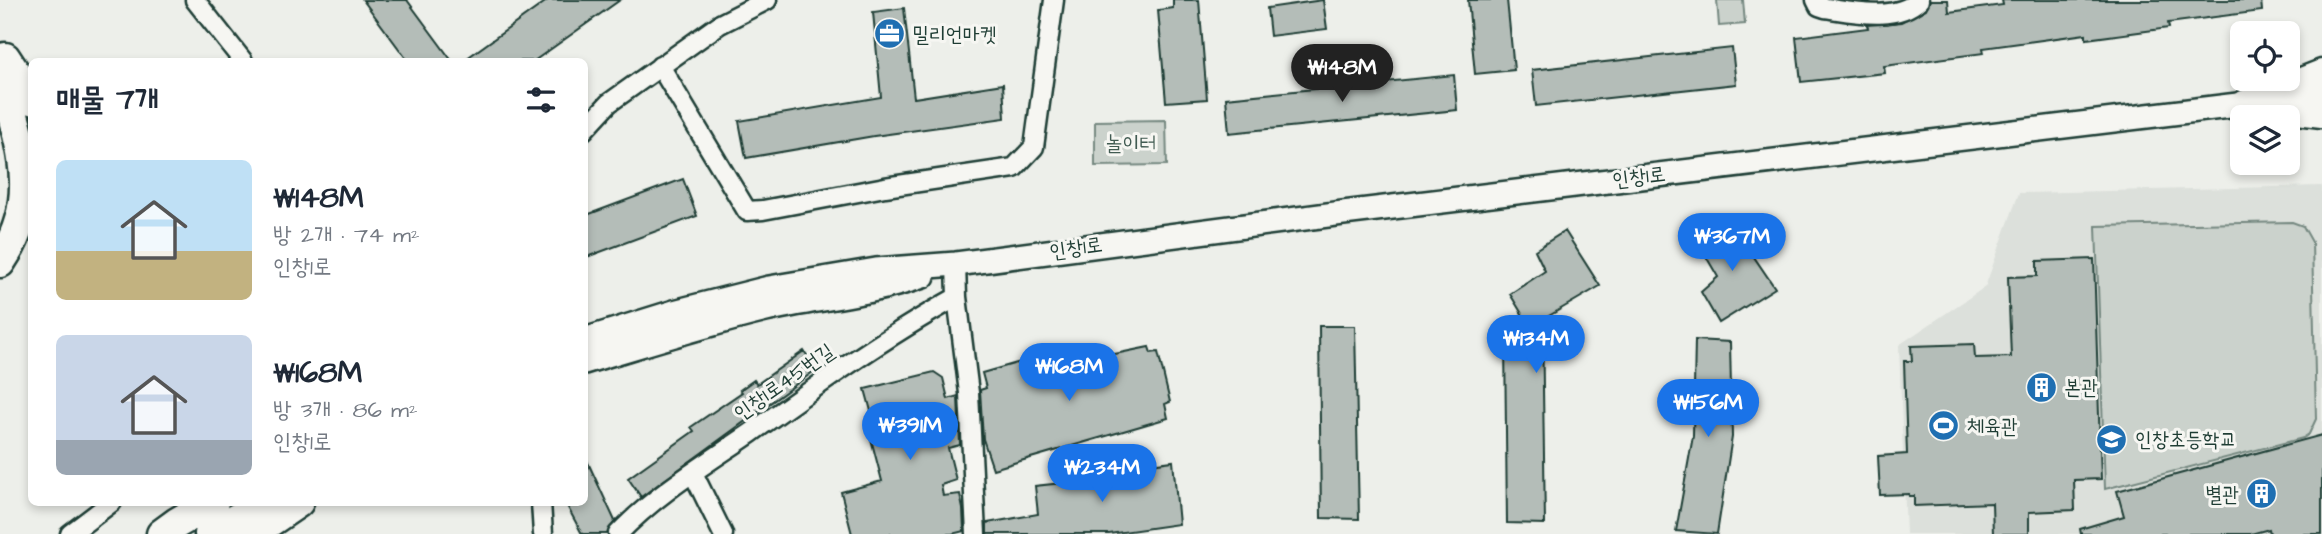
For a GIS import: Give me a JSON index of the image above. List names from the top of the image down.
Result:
{
  "streets": {
    "street": ["인창1로", "인창1로45번길"]
  },
  "parks": ["놀이터"],
  "places": {
    "office": ["밀리언마켓"],
    "building": ["본관", "별관"],
    "sports": ["체육관"],
    "school or university": ["인창초등학교"]
  },
  "page": {
    "price": [
      "₩148M",
      "₩367M",
      "₩134M",
      "₩168M",
      "₩156M",
      "₩391M",
      "₩234M"
    ],
    "heading": "매물 7개",
    "list": [
      {
        "name": "₩148M",
        "note": "방 2개 · 74 m² · 인창1로"
      },
      {
        "name": "₩168M",
        "note": "방 3개 · 86 m² · 인창1로"
      }
    ]
  }
}
